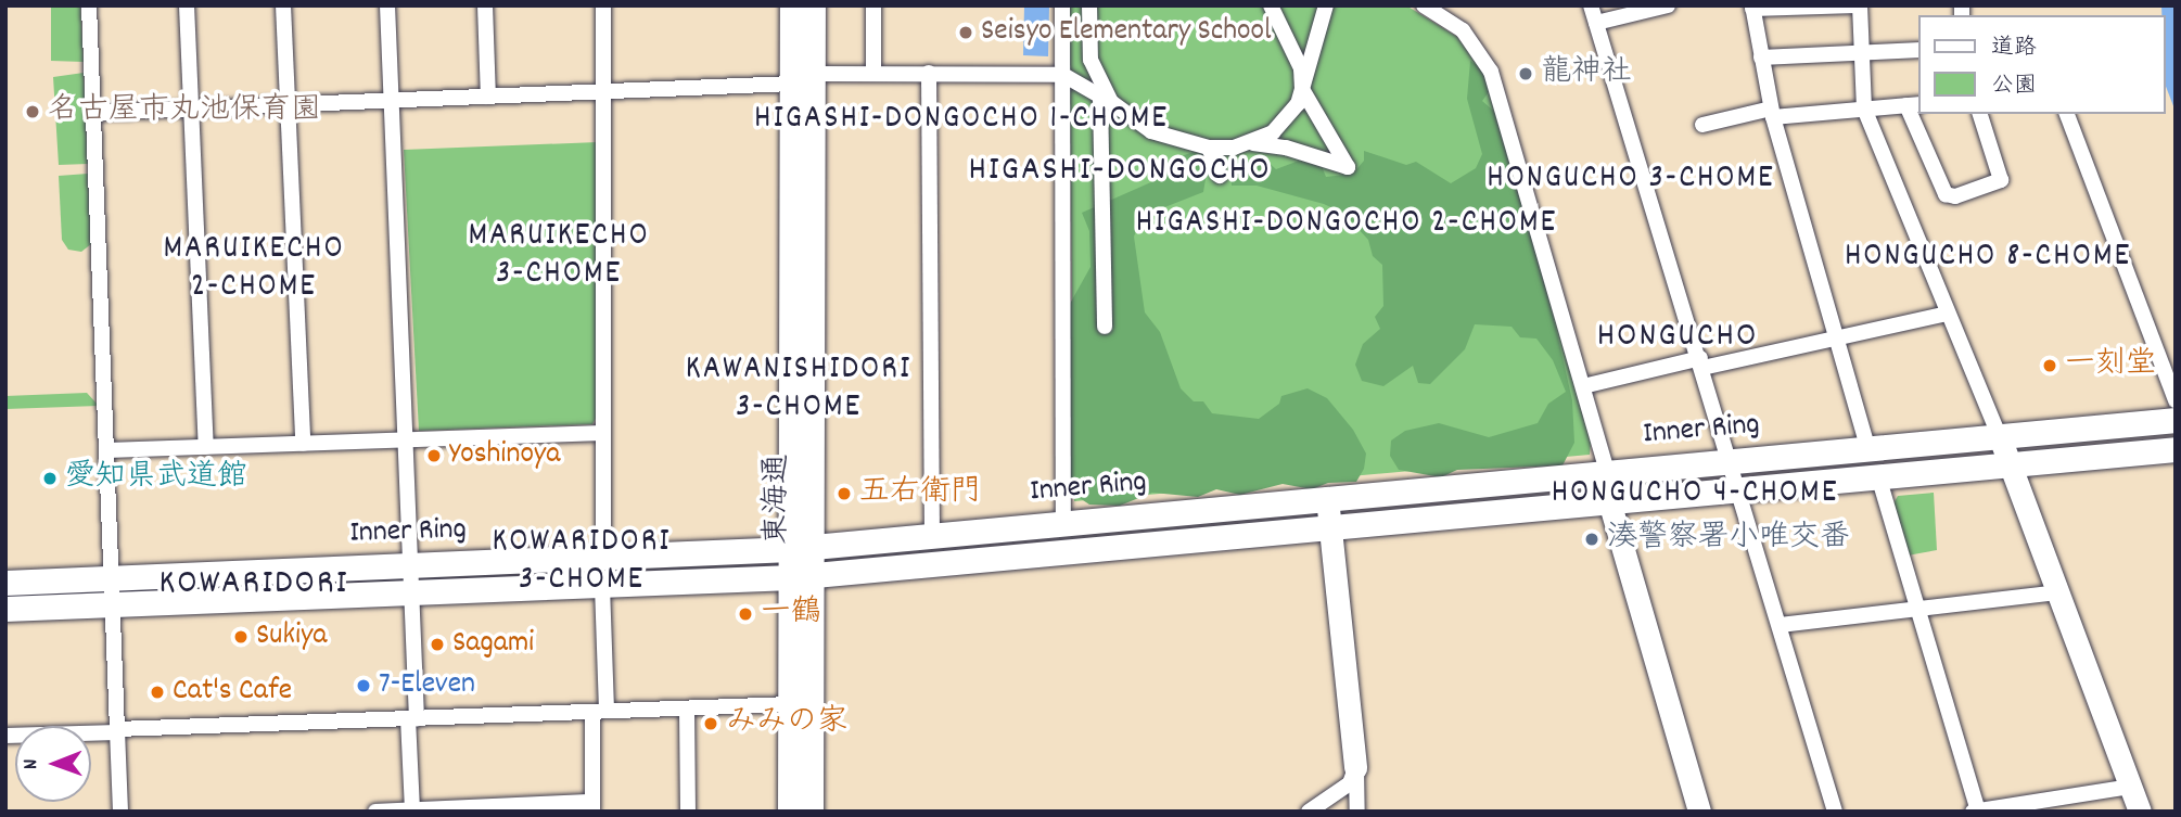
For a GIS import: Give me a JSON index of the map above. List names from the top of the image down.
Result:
{
  "streets": {
    "main road": ["Inner Ring", "東海通"]
  },
  "crossings": [
    ["Inner Ring", "東海通"]
  ],
  "districts": [
    "HIGASHI-DONGOCHO 1-CHOME",
    "HIGASHI-DONGOCHO",
    "HONGUCHO 3-CHOME",
    "HIGASHI-DONGOCHO 2-CHOME",
    "MARUIKECHO 3-CHOME",
    "MARUIKECHO 2-CHOME",
    "HONGUCHO 8-CHOME",
    "HONGUCHO",
    "KAWANISHIDORI 3-CHOME",
    "HONGUCHO 4-CHOME",
    "KOWARIDORI 3-CHOME",
    "KOWARIDORI"
  ],
  "places": [
    "Seisyo Elementary School",
    "龍神社",
    "名古屋市丸池保育園",
    "一刻堂",
    "Yoshinoya",
    "愛知県武道館",
    "五右衛門",
    "湊警察署小唯交番",
    "一鶴",
    "Sukiya",
    "Sagami",
    "7-Eleven",
    "Cat's Cafe",
    "みみの家"
  ],
  "legend": ["道路", "公園"],
  "north": "left"
}
